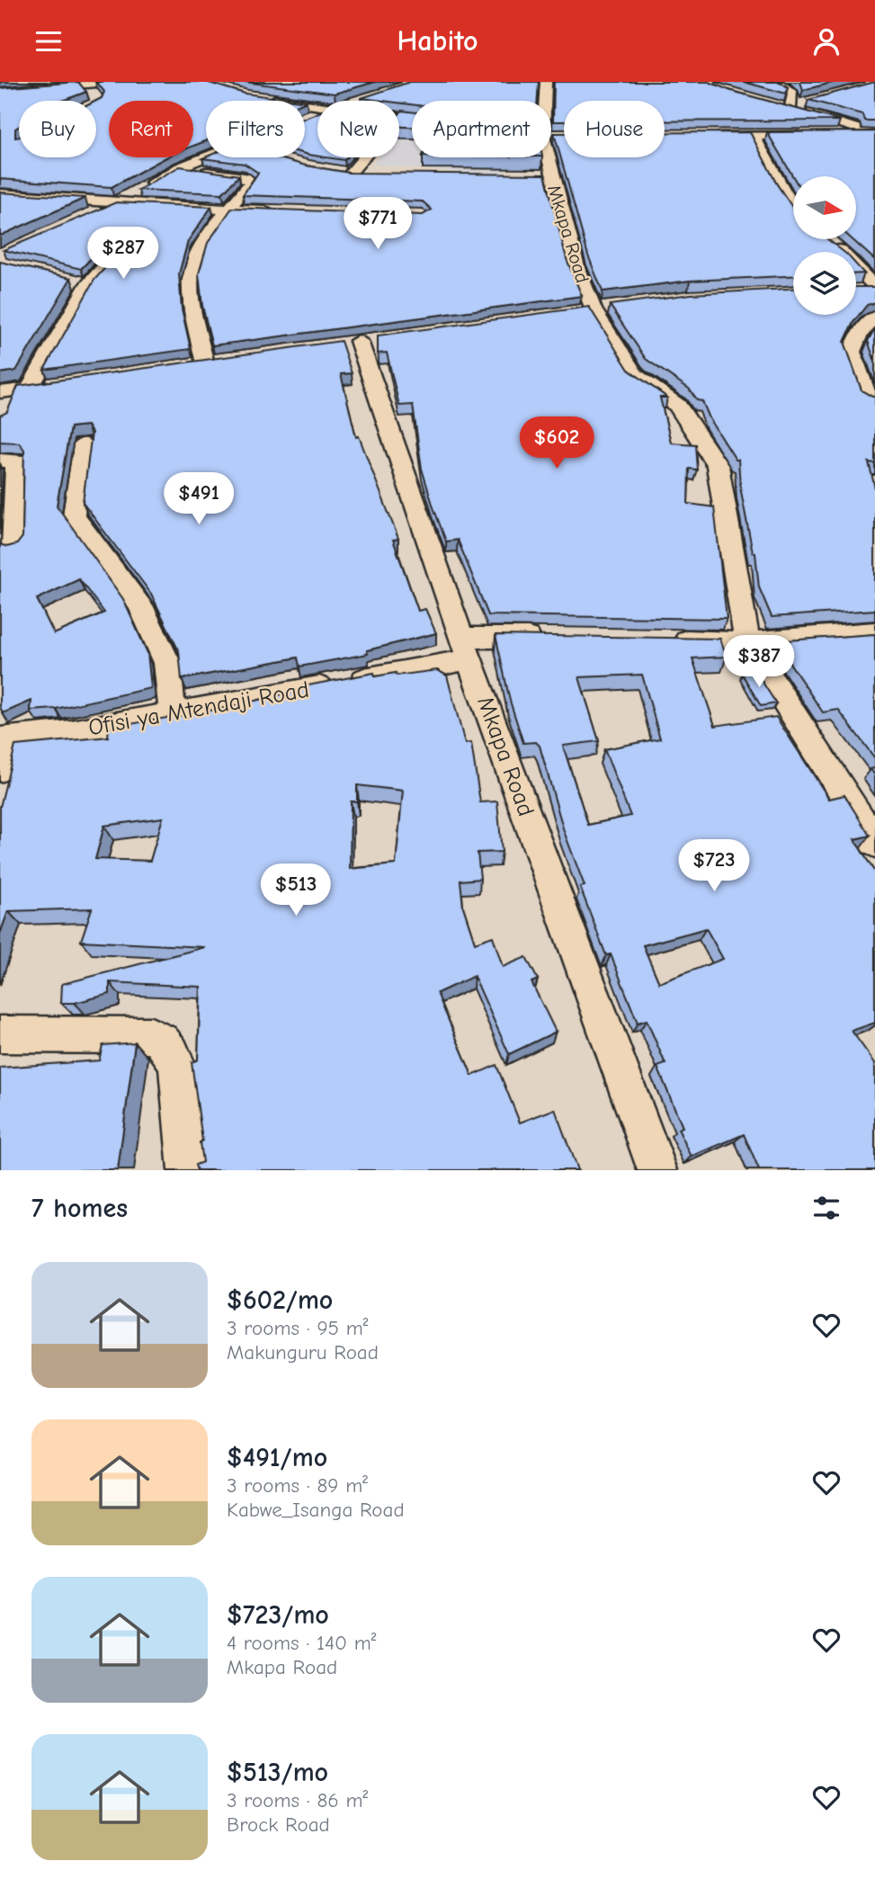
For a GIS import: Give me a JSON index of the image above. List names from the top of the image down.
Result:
{
  "streets": {
    "street": ["Mkapa Road", "Ofisi ya Mtendaji Road"]
  },
  "crossings": [
    ["Mkapa Road", "Ofisi ya Mtendaji Road"]
  ],
  "north": "right",
  "page": {
    "header": "Habito",
    "chip": [
      "Buy",
      "Rent",
      "Filters",
      "New",
      "Apartment",
      "House"
    ],
    "price": [
      "$771",
      "$287",
      "$602",
      "$491",
      "$387",
      "$723",
      "$513"
    ],
    "heading": "7 homes",
    "list": [
      {
        "name": "$602/mo",
        "note": "3 rooms · 95 m² · Makunguru Road"
      },
      {
        "name": "$491/mo",
        "note": "3 rooms · 89 m² · Kabwe_Isanga Road"
      },
      {
        "name": "$723/mo",
        "note": "4 rooms · 140 m² · Mkapa Road"
      },
      {
        "name": "$513/mo",
        "note": "3 rooms · 86 m² · Brock Road"
      }
    ]
  }
}
